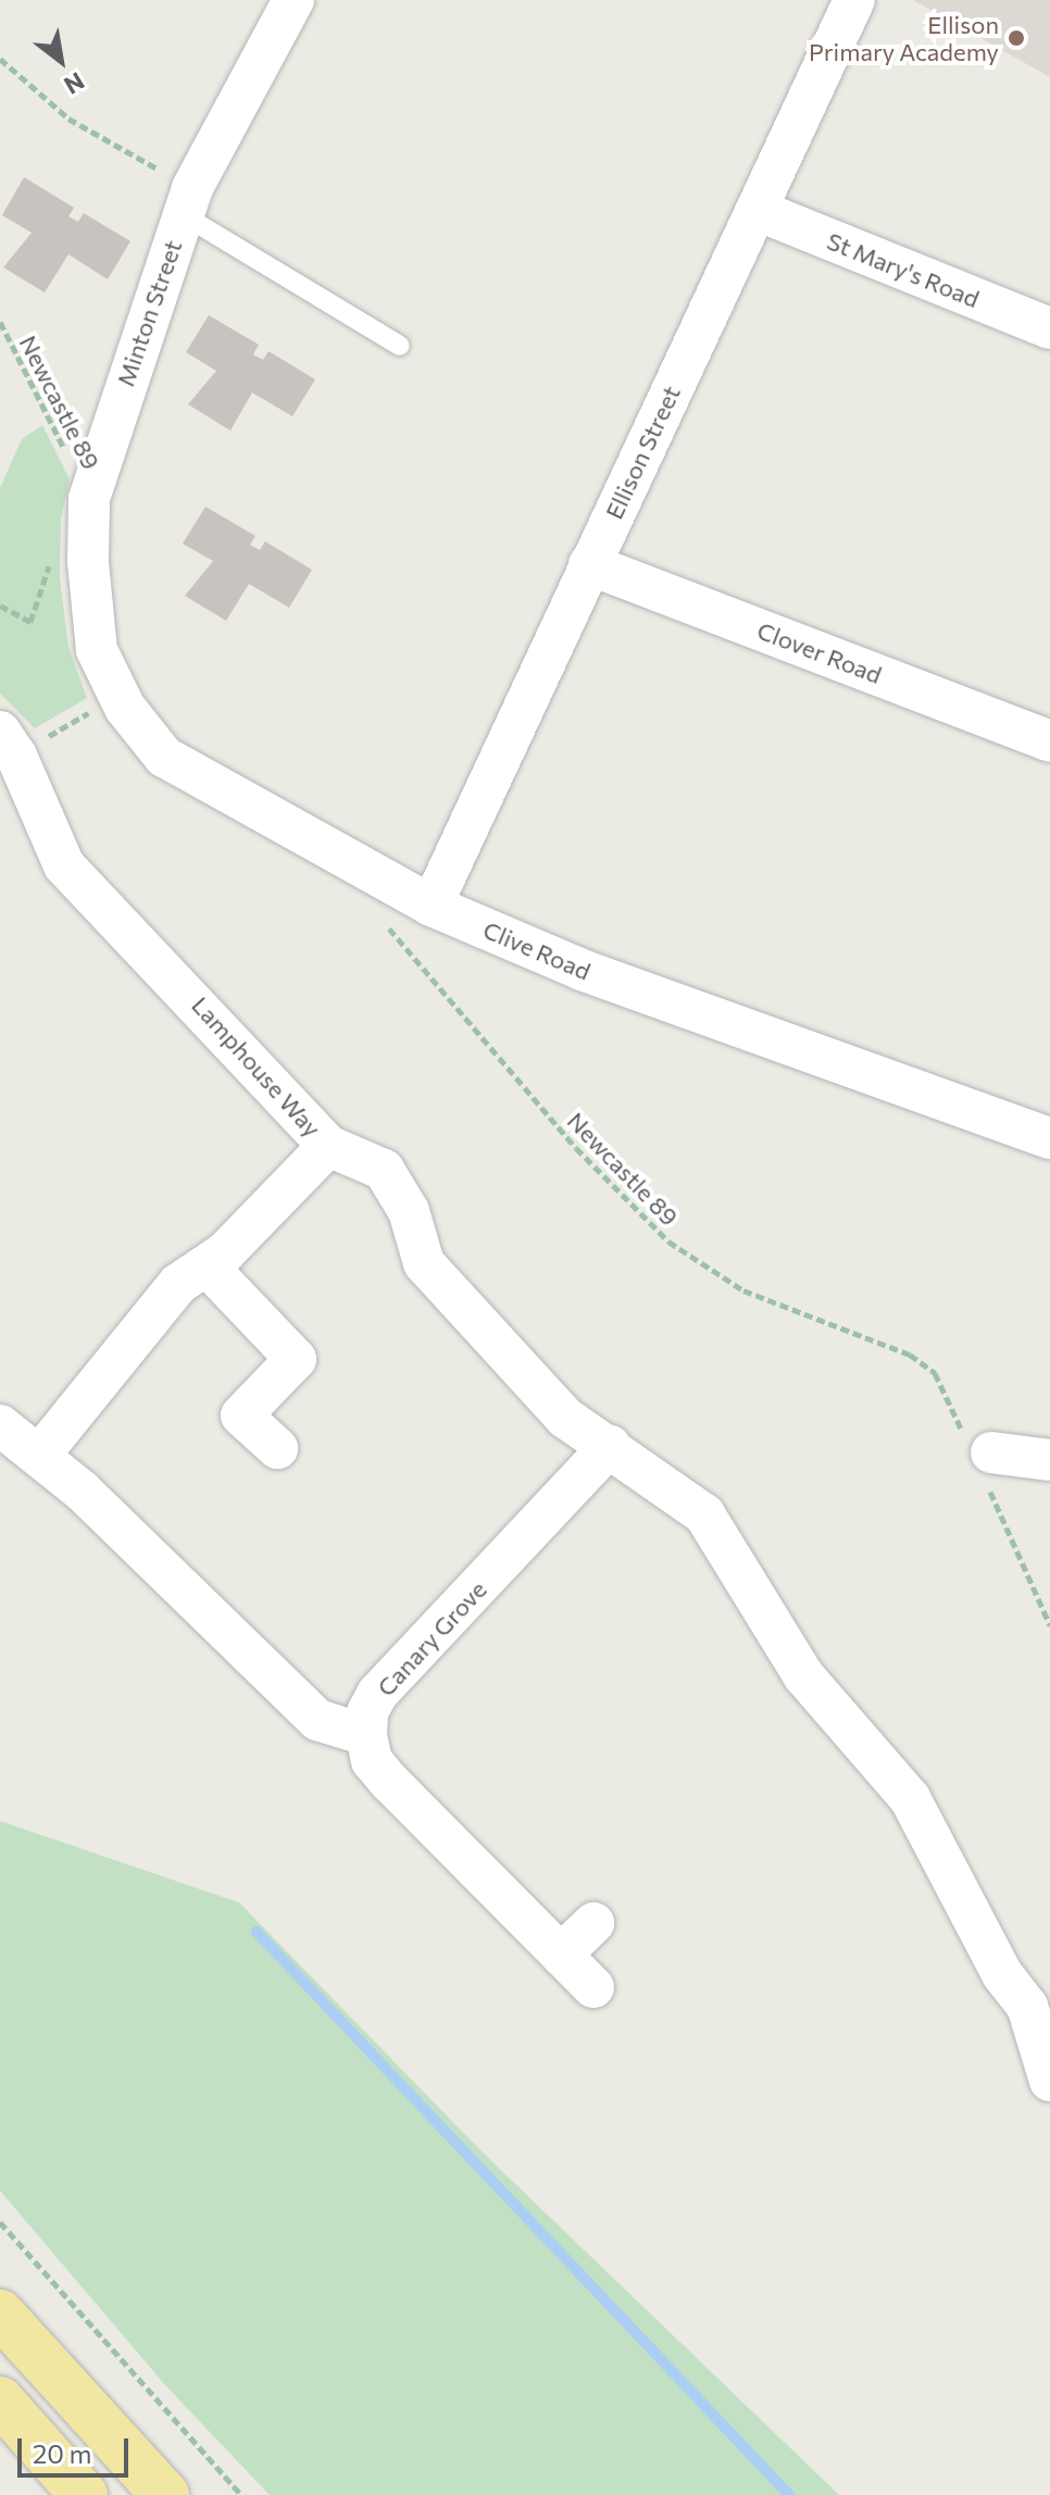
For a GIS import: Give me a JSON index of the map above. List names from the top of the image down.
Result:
{
  "streets": {
    "street": [
      "St Mary's Road",
      "Minton Street",
      "Ellison Street",
      "Clover Road",
      "Clive Road",
      "Lamphouse Way",
      "Canary Grove"
    ],
    "path": ["Newcastle 89"]
  },
  "crossings": [
    ["St Mary's Road", "Ellison Street"],
    ["Minton Street", "Newcastle 89"],
    ["Minton Street", "Clive Road"],
    ["Ellison Street", "Clover Road"],
    ["Ellison Street", "Clive Road"],
    ["Lamphouse Way", "Canary Grove"]
  ],
  "places": ["Ellison Primary Academy"],
  "scale_bar": "20 m",
  "north": "bottom right"
}
